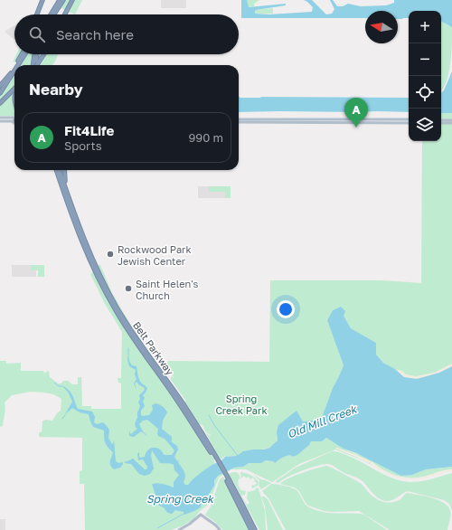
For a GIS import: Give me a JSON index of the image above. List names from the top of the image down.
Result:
{
  "streets": {
    "highway": ["Belt Parkway"]
  },
  "water": ["Old Mill Creek", "Spring Creek"],
  "parks": ["Spring Creek Park"],
  "places": ["Rockwood Park Jewish Center", "Saint Helen's Church"],
  "north": "left",
  "page": {
    "map_buttons": ["+", "−"],
    "search": "Search here",
    "heading": "Nearby",
    "pins": "A",
    "list": [
      {
        "mark": "A",
        "name": "Fit4Life",
        "note": "Sports",
        "value": "990 m"
      }
    ]
  }
}
